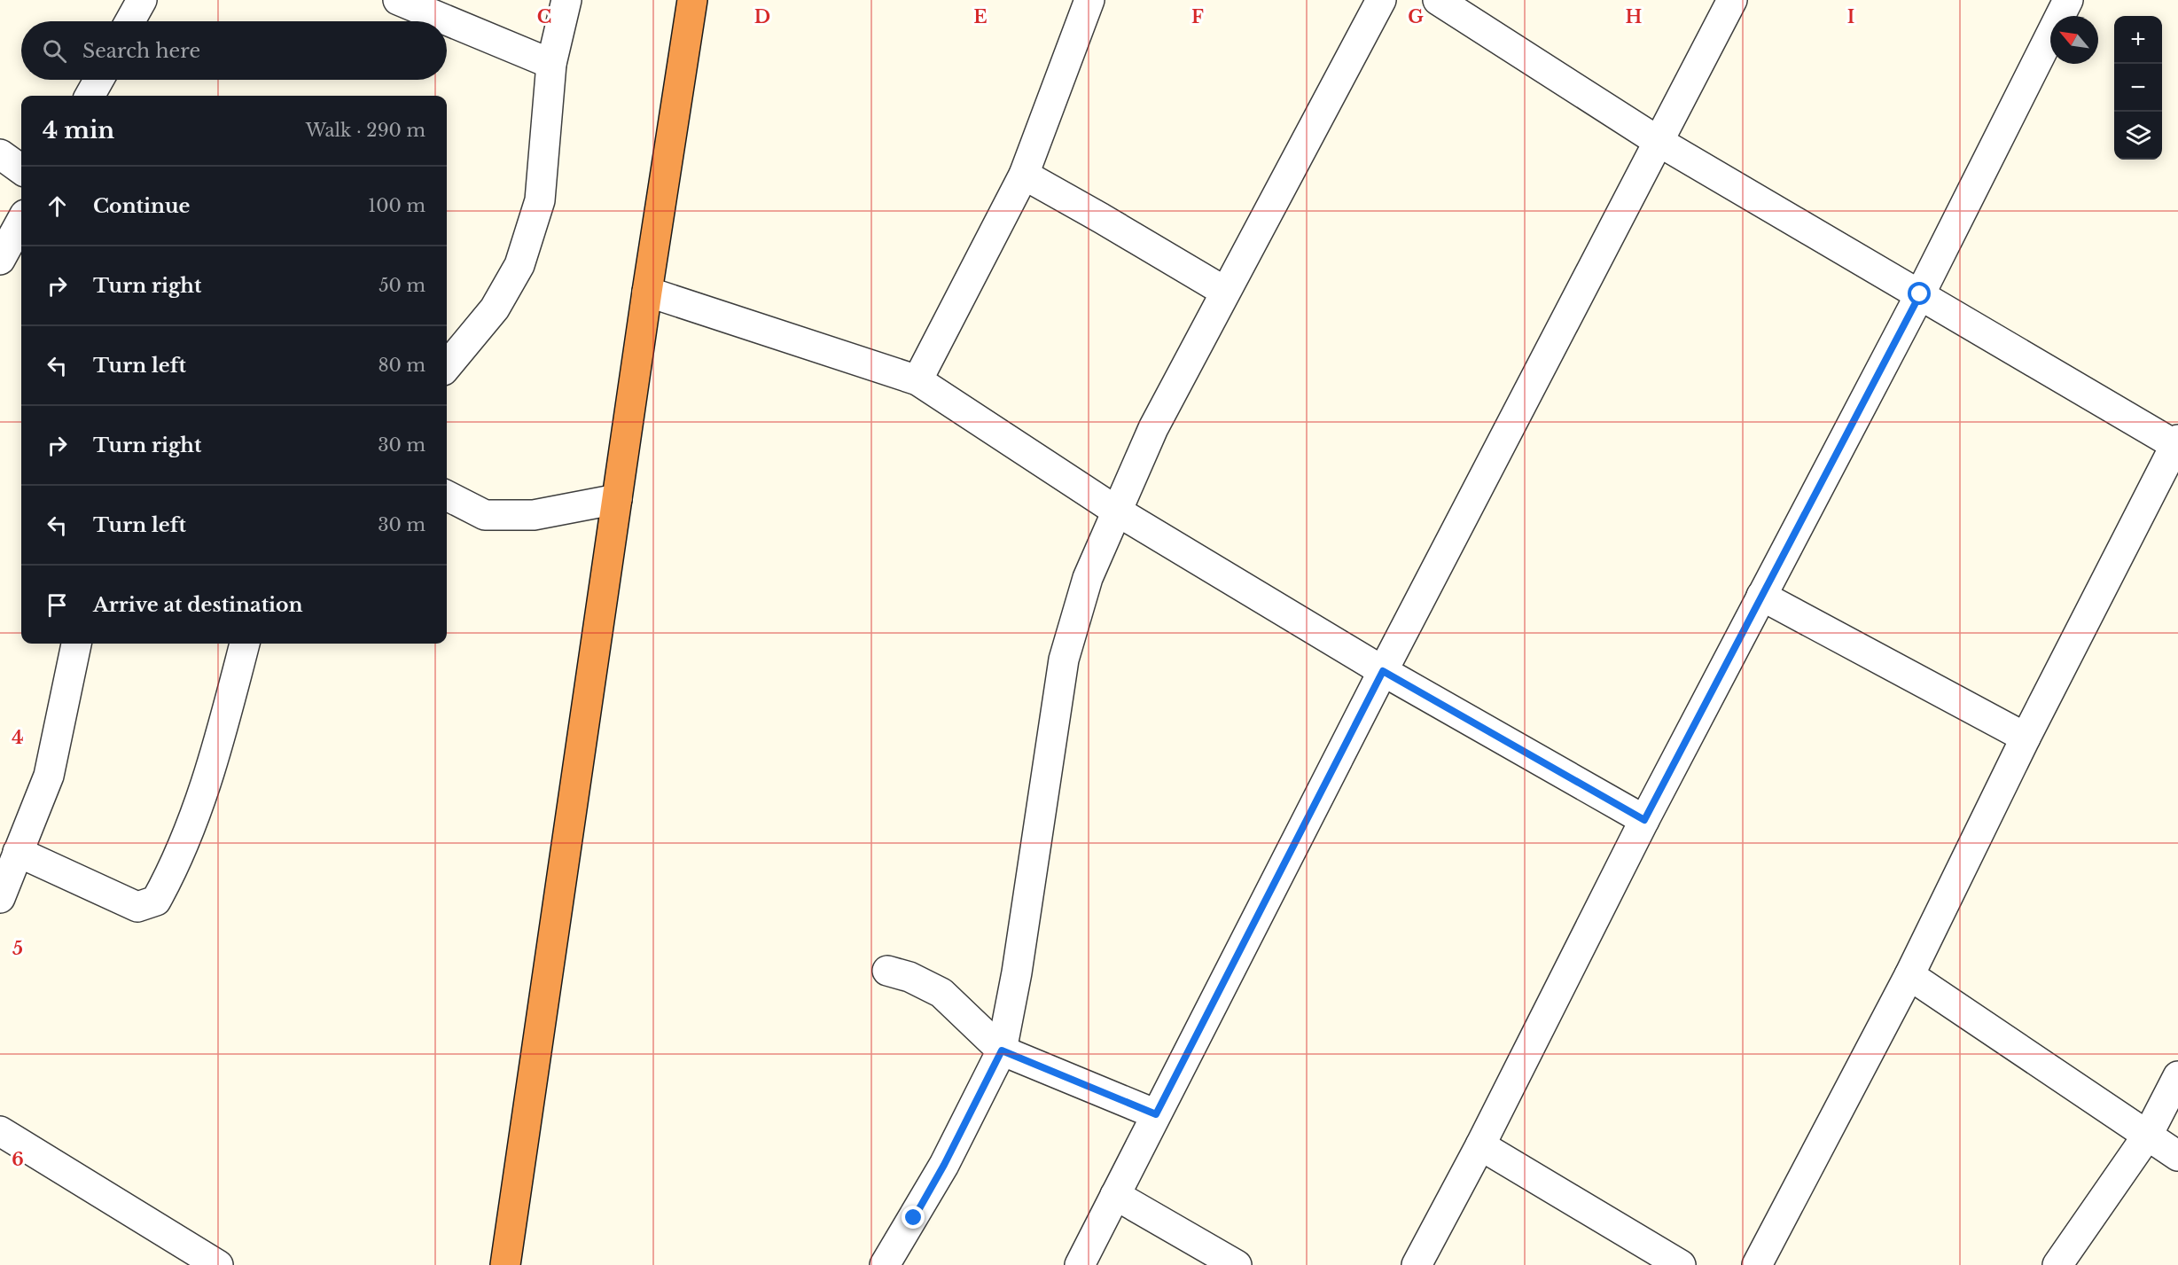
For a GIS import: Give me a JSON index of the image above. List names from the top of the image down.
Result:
{
  "north": "top left",
  "page": {
    "map_buttons": ["+", "−"],
    "search": "Search here",
    "heading": ["4 min", "Walk · 290 m"],
    "list": [
      ["Continue", "100 m"],
      ["Turn right", "50 m"],
      ["Turn left", "80 m"],
      ["Turn right", "30 m"],
      ["Turn left", "30 m"],
      "Arrive at destination"
    ]
  },
  "grid": {
    "columns": [
      "C",
      "D",
      "E",
      "F",
      "G",
      "H",
      "I"
    ],
    "rows": ["4", "5", "6"]
  }
}
